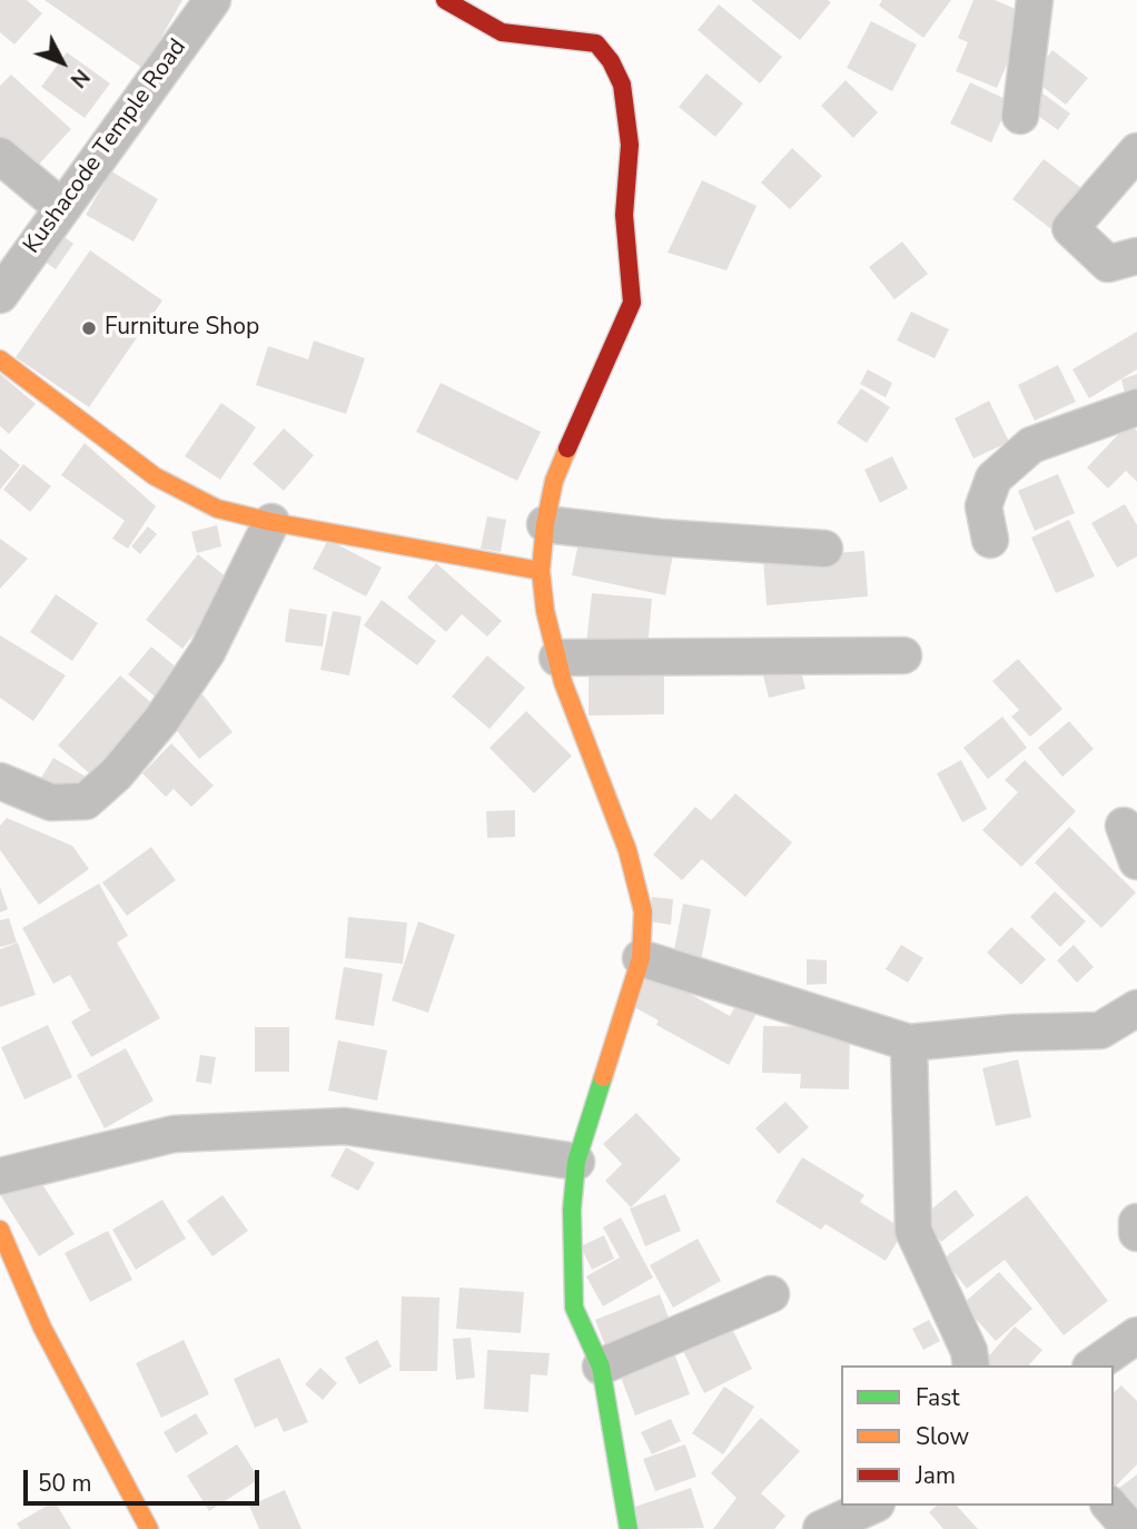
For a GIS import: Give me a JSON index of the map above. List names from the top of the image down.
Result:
{
  "streets": {
    "street": ["Kushacode Temple Road"]
  },
  "places": ["Furniture Shop"],
  "legend": ["Fast", "Slow", "Jam"],
  "scale_bar": "50 m",
  "north": "bottom right"
}
